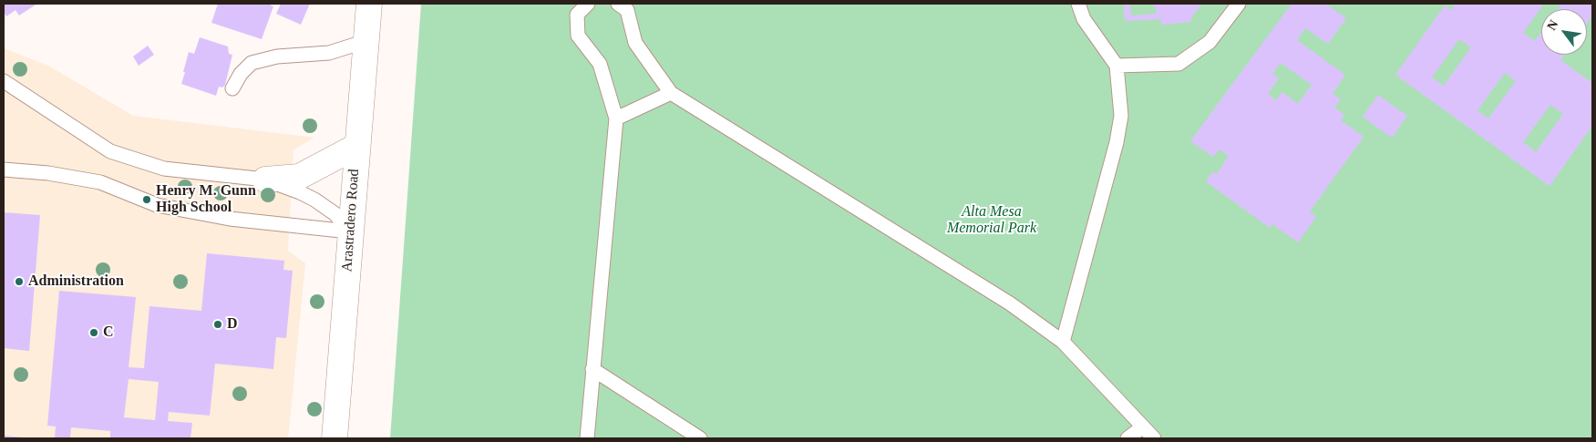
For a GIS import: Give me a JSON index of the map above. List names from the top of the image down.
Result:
{
  "streets": {
    "main road": ["Arastradero Road"]
  },
  "parks": ["Alta Mesa Memorial Park"],
  "places": [
    "Henry M. Gunn High School",
    "Administration",
    "D",
    "C"
  ],
  "north": "top left"
}
